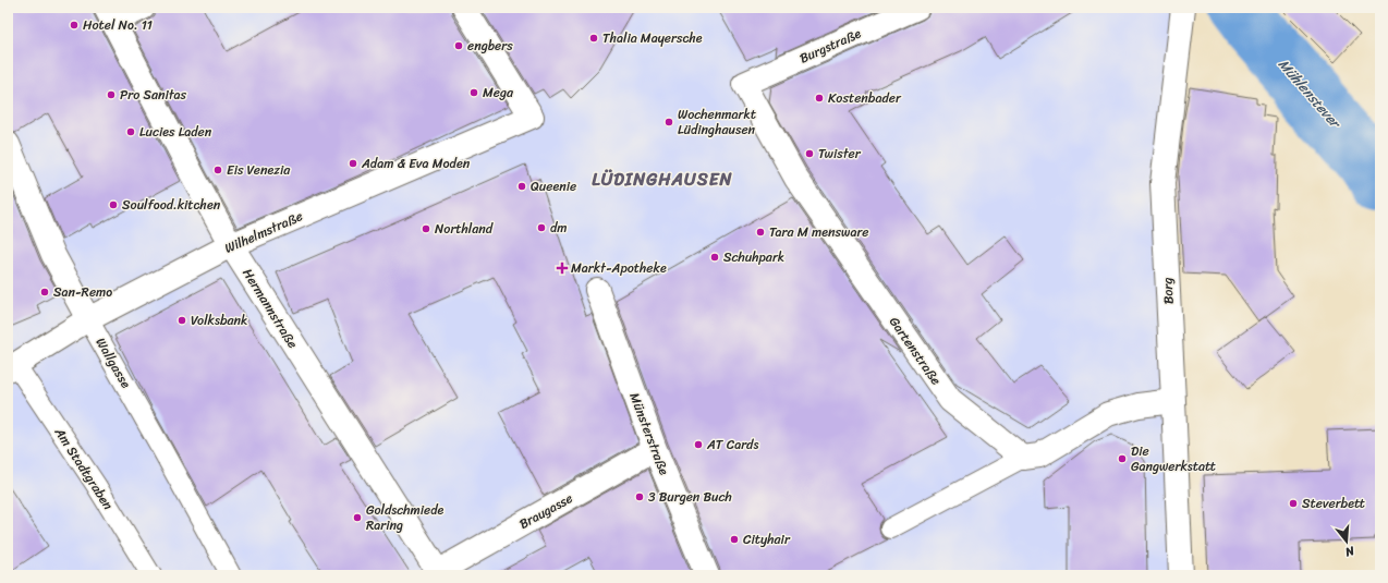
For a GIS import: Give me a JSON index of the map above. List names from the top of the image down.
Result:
{
  "streets": {
    "street": [
      "Burgstraße",
      "Wilhelmstraße",
      "Borg",
      "Hermannstraße",
      "Gartenstraße",
      "Wallgasse",
      "Münsterstraße",
      "Braugasse"
    ],
    "lane": ["Am Stadtgraben"]
  },
  "crossings": [
    ["Burgstraße", "Gartenstraße"],
    ["Wilhelmstraße", "Hermannstraße"],
    ["Wilhelmstraße", "Wallgasse"],
    ["Wilhelmstraße", "Am Stadtgraben"],
    ["Hermannstraße", "Braugasse"],
    ["Münsterstraße", "Braugasse"]
  ],
  "districts": ["LÜDINGHAUSEN"],
  "water": ["Mühlenstever"],
  "places": {
    "other": [
      "Hotel No. 11",
      "Thalia Mayersche",
      "engbers",
      "Mega",
      "Pro Sanitas",
      "Kostenbader",
      "Wochenmarkt Lüdinghausen",
      "Lucies Laden",
      "Twister",
      "Adam & Eva Moden",
      "Eis Venezia",
      "Queenie",
      "Soulfood.kitchen",
      "dm",
      "Northland",
      "Tara M mensware",
      "Schuhpark",
      "San-Remo",
      "Volksbank",
      "AT Cards",
      "Die Gangwerkstatt",
      "3 Burgen Buch",
      "Steverbett",
      "Goldschmiede Raring",
      "Cityhair"
    ],
    "health": ["Markt-Apotheke"]
  },
  "north": "bottom"
}
